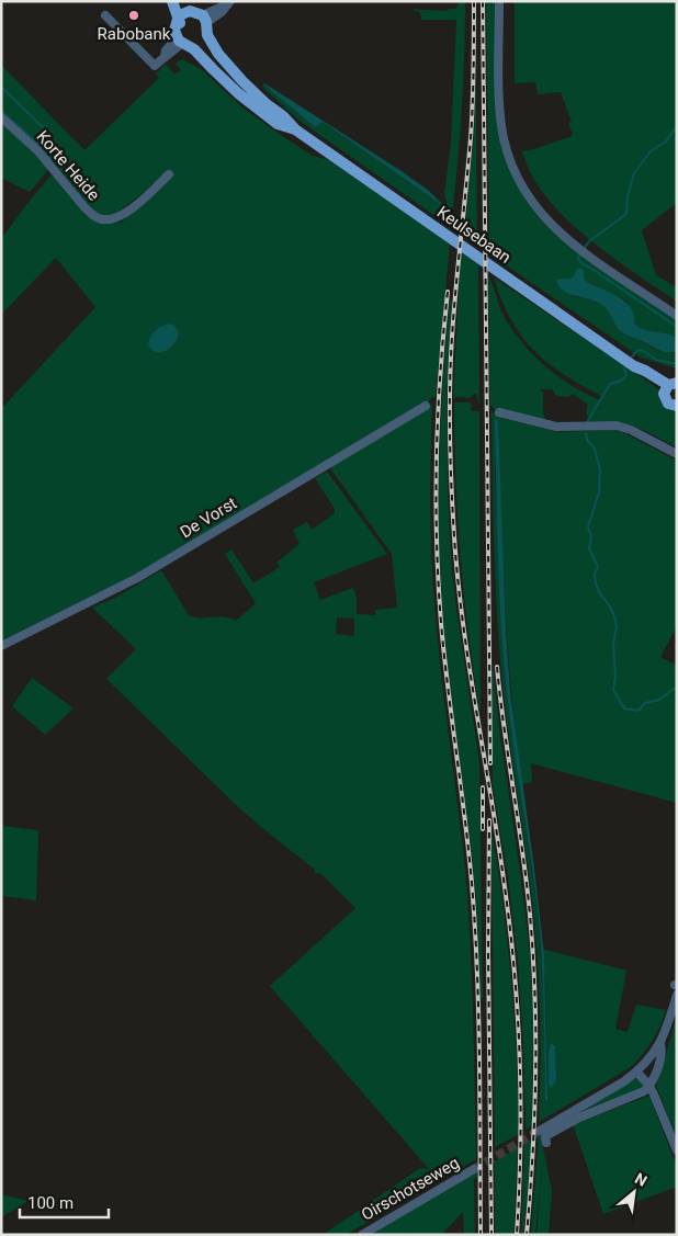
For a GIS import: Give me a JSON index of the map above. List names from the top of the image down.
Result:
{
  "streets": {
    "main road": ["Keulsebaan"],
    "street": ["Korte Heide", "De Vorst", "Oirschotseweg"]
  },
  "places": ["Rabobank"],
  "scale_bar": "100 m",
  "north": "top right"
}
